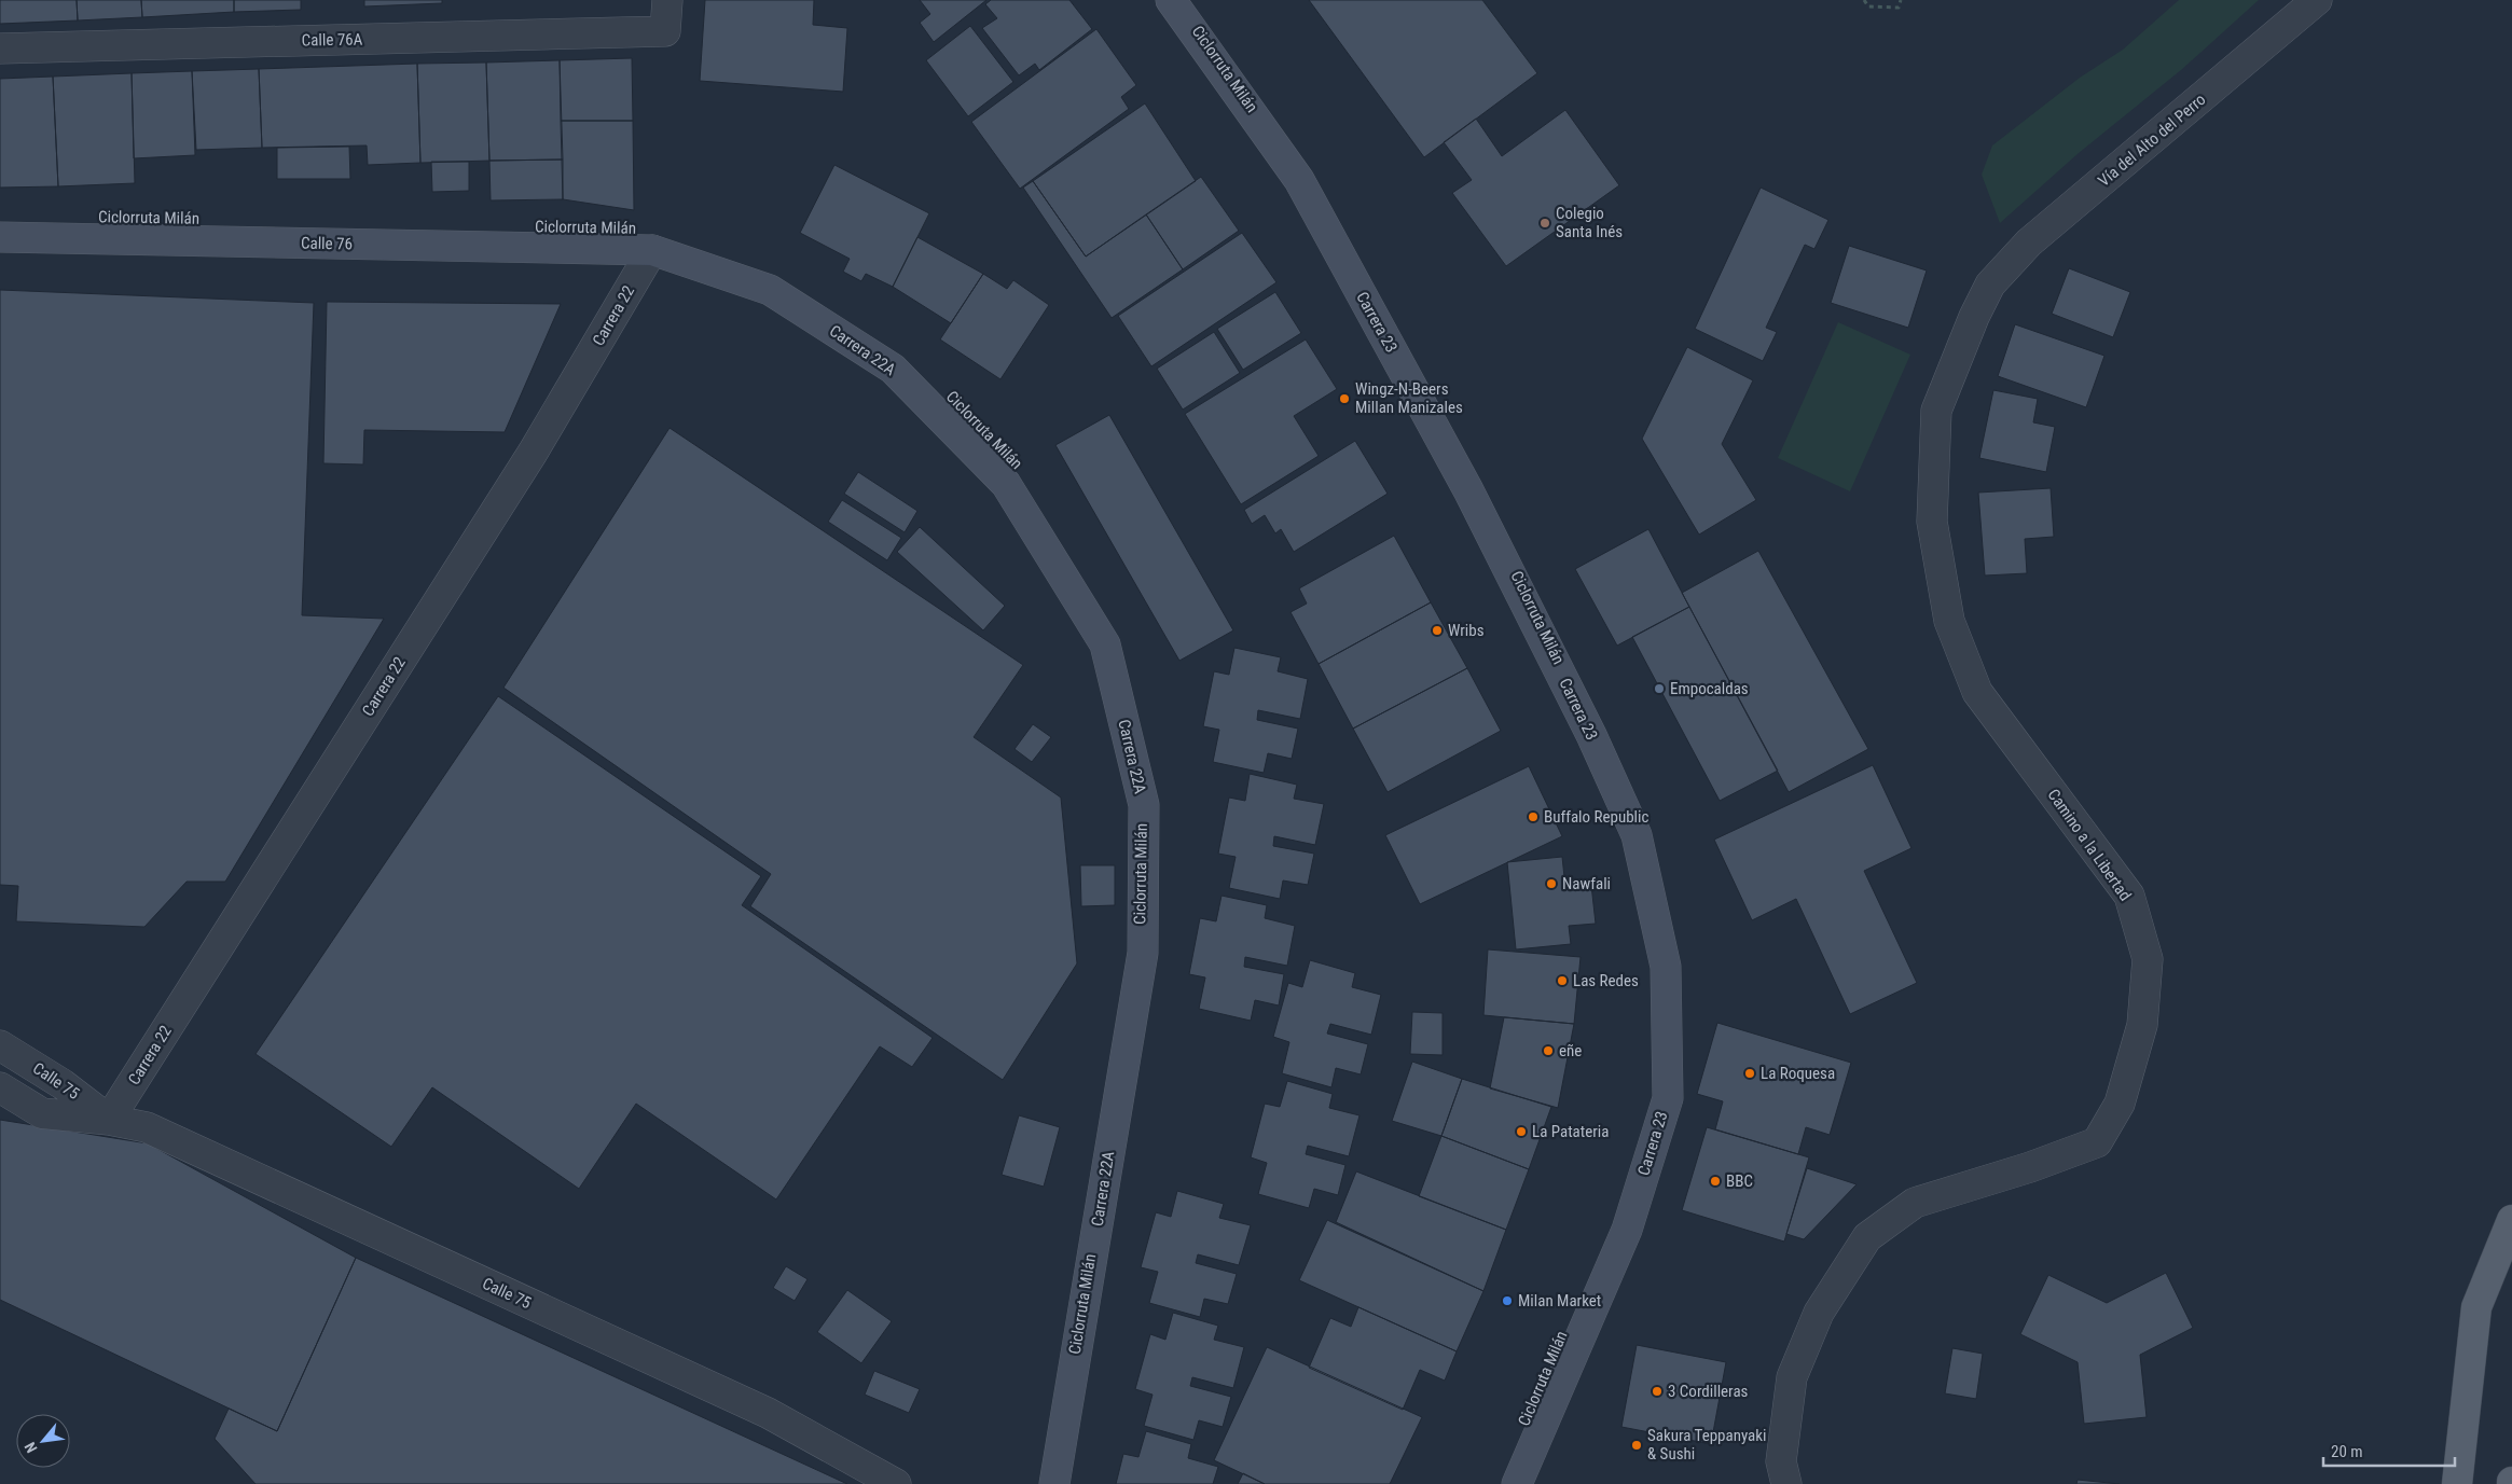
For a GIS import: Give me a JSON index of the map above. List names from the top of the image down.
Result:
{
  "streets": {
    "street": [
      "Calle 76A",
      "Vía del Alto del Perro",
      "Calle 76",
      "Carrera 22",
      "Carrera 23",
      "Carrera 22A",
      "Camino a la Libertad",
      "Calle 75"
    ]
  },
  "crossings": [
    ["Vía del Alto del Perro", "Camino a la Libertad"],
    ["Calle 76", "Carrera 22"],
    ["Calle 76", "Carrera 22A"],
    ["Carrera 22", "Carrera 22A"],
    ["Carrera 22", "Calle 75"]
  ],
  "places": [
    "Colegio Santa Inés",
    "Wingz-N-Beers Millan Manizales",
    "Wribs",
    "Empocaldas",
    "Buffalo Republic",
    "Nawfali",
    "Las Redes",
    "eñe",
    "La Roquesa",
    "La Patateria",
    "BBC",
    "Milan Market",
    "3 Cordilleras",
    "Sakura Teppanyaki & Sushi"
  ],
  "scale_bar": "20 m",
  "north": "bottom left"
}
